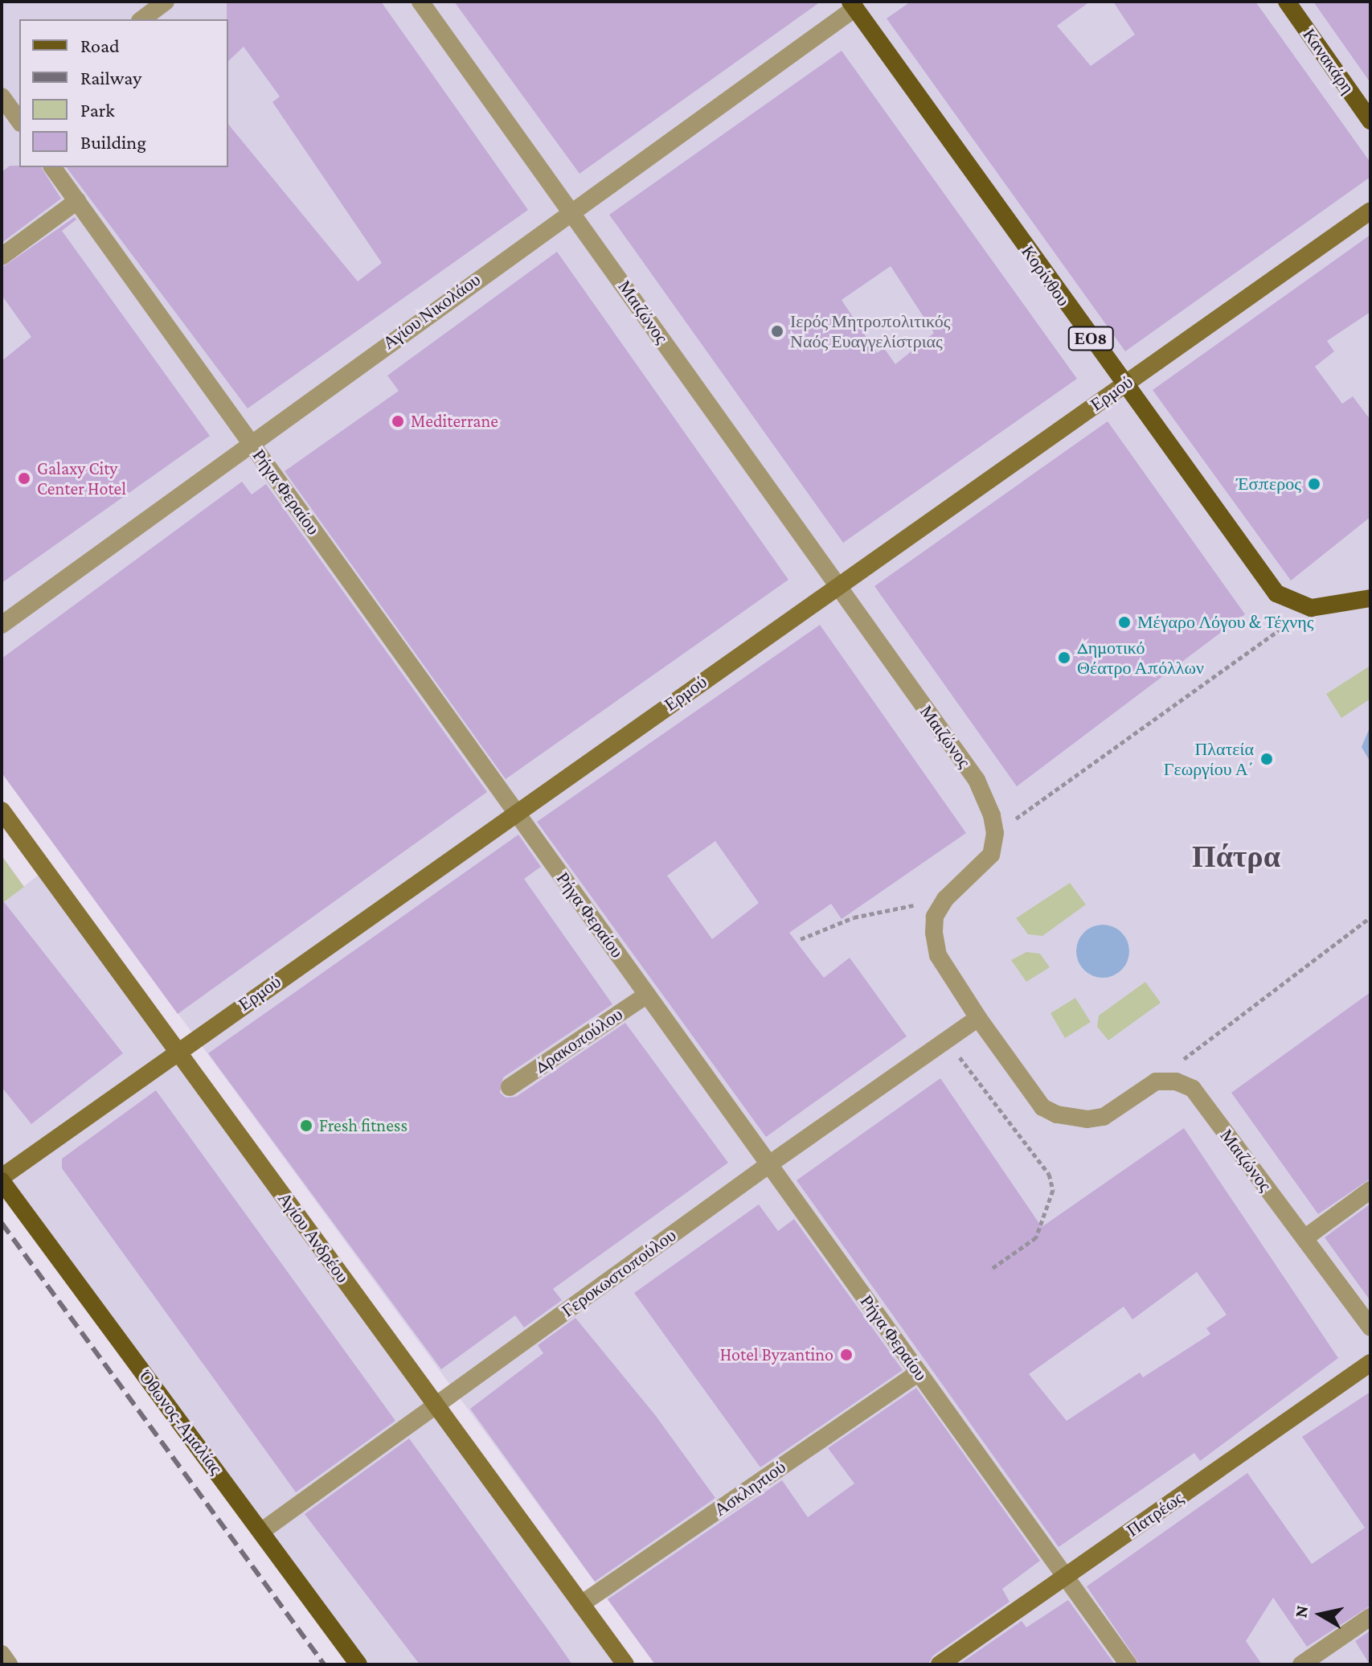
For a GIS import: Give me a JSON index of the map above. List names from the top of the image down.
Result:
{
  "streets": {
    "main road": [
      "Κανακάρη",
      "Κορίνθου",
      "ΕΟ8",
      "Ερμού",
      "Αγίου Ανδρέου",
      "Όθωνος-Αμαλίας",
      "Πατρέως"
    ],
    "street": [
      "Αγίου Νικολάου",
      "Μαιζώνος",
      "Ρήγα Φεραίου",
      "Δρακοπούλου",
      "Γεροκωστοπούλου",
      "Ασκληπιού"
    ]
  },
  "crossings": [
    ["Κορίνθου", "Αγίου Νικολάου"],
    ["Κορίνθου", "Ερμού"],
    ["Αγίου Νικολάου", "Μαιζώνος"],
    ["Αγίου Νικολάου", "Ρήγα Φεραίου"],
    ["Μαιζώνος", "Ερμού"],
    ["Ερμού", "Ρήγα Φεραίου"],
    ["Ερμού", "Αγίου Ανδρέου"],
    ["Ερμού", "Όθωνος-Αμαλίας"],
    ["Ρήγα Φεραίου", "Δρακοπούλου"],
    ["Ρήγα Φεραίου", "Γεροκωστοπούλου"],
    ["Ρήγα Φεραίου", "Ασκληπιού"],
    ["Ρήγα Φεραίου", "Πατρέως"],
    ["Αγίου Ανδρέου", "Γεροκωστοπούλου"],
    ["Αγίου Ανδρέου", "Ασκληπιού"],
    ["Γεροκωστοπούλου", "Όθωνος-Αμαλίας"]
  ],
  "districts": ["Πάτρα"],
  "places": [
    "Ιερός Μητροπολιτικός Ναός Ευαγγελίστριας",
    "Mediterrane",
    "Galaxy City Center Hotel",
    "Έσπερος",
    "Μέγαρο Λόγου & Τέχνης",
    "Δημοτικό Θέατρο Απόλλων",
    "Πλατεία Γεωργίου Α΄",
    "Fresh fitness",
    "Hotel Byzantino"
  ],
  "legend": [
    "Road",
    "Railway",
    "Park",
    "Building"
  ],
  "north": "left"
}
